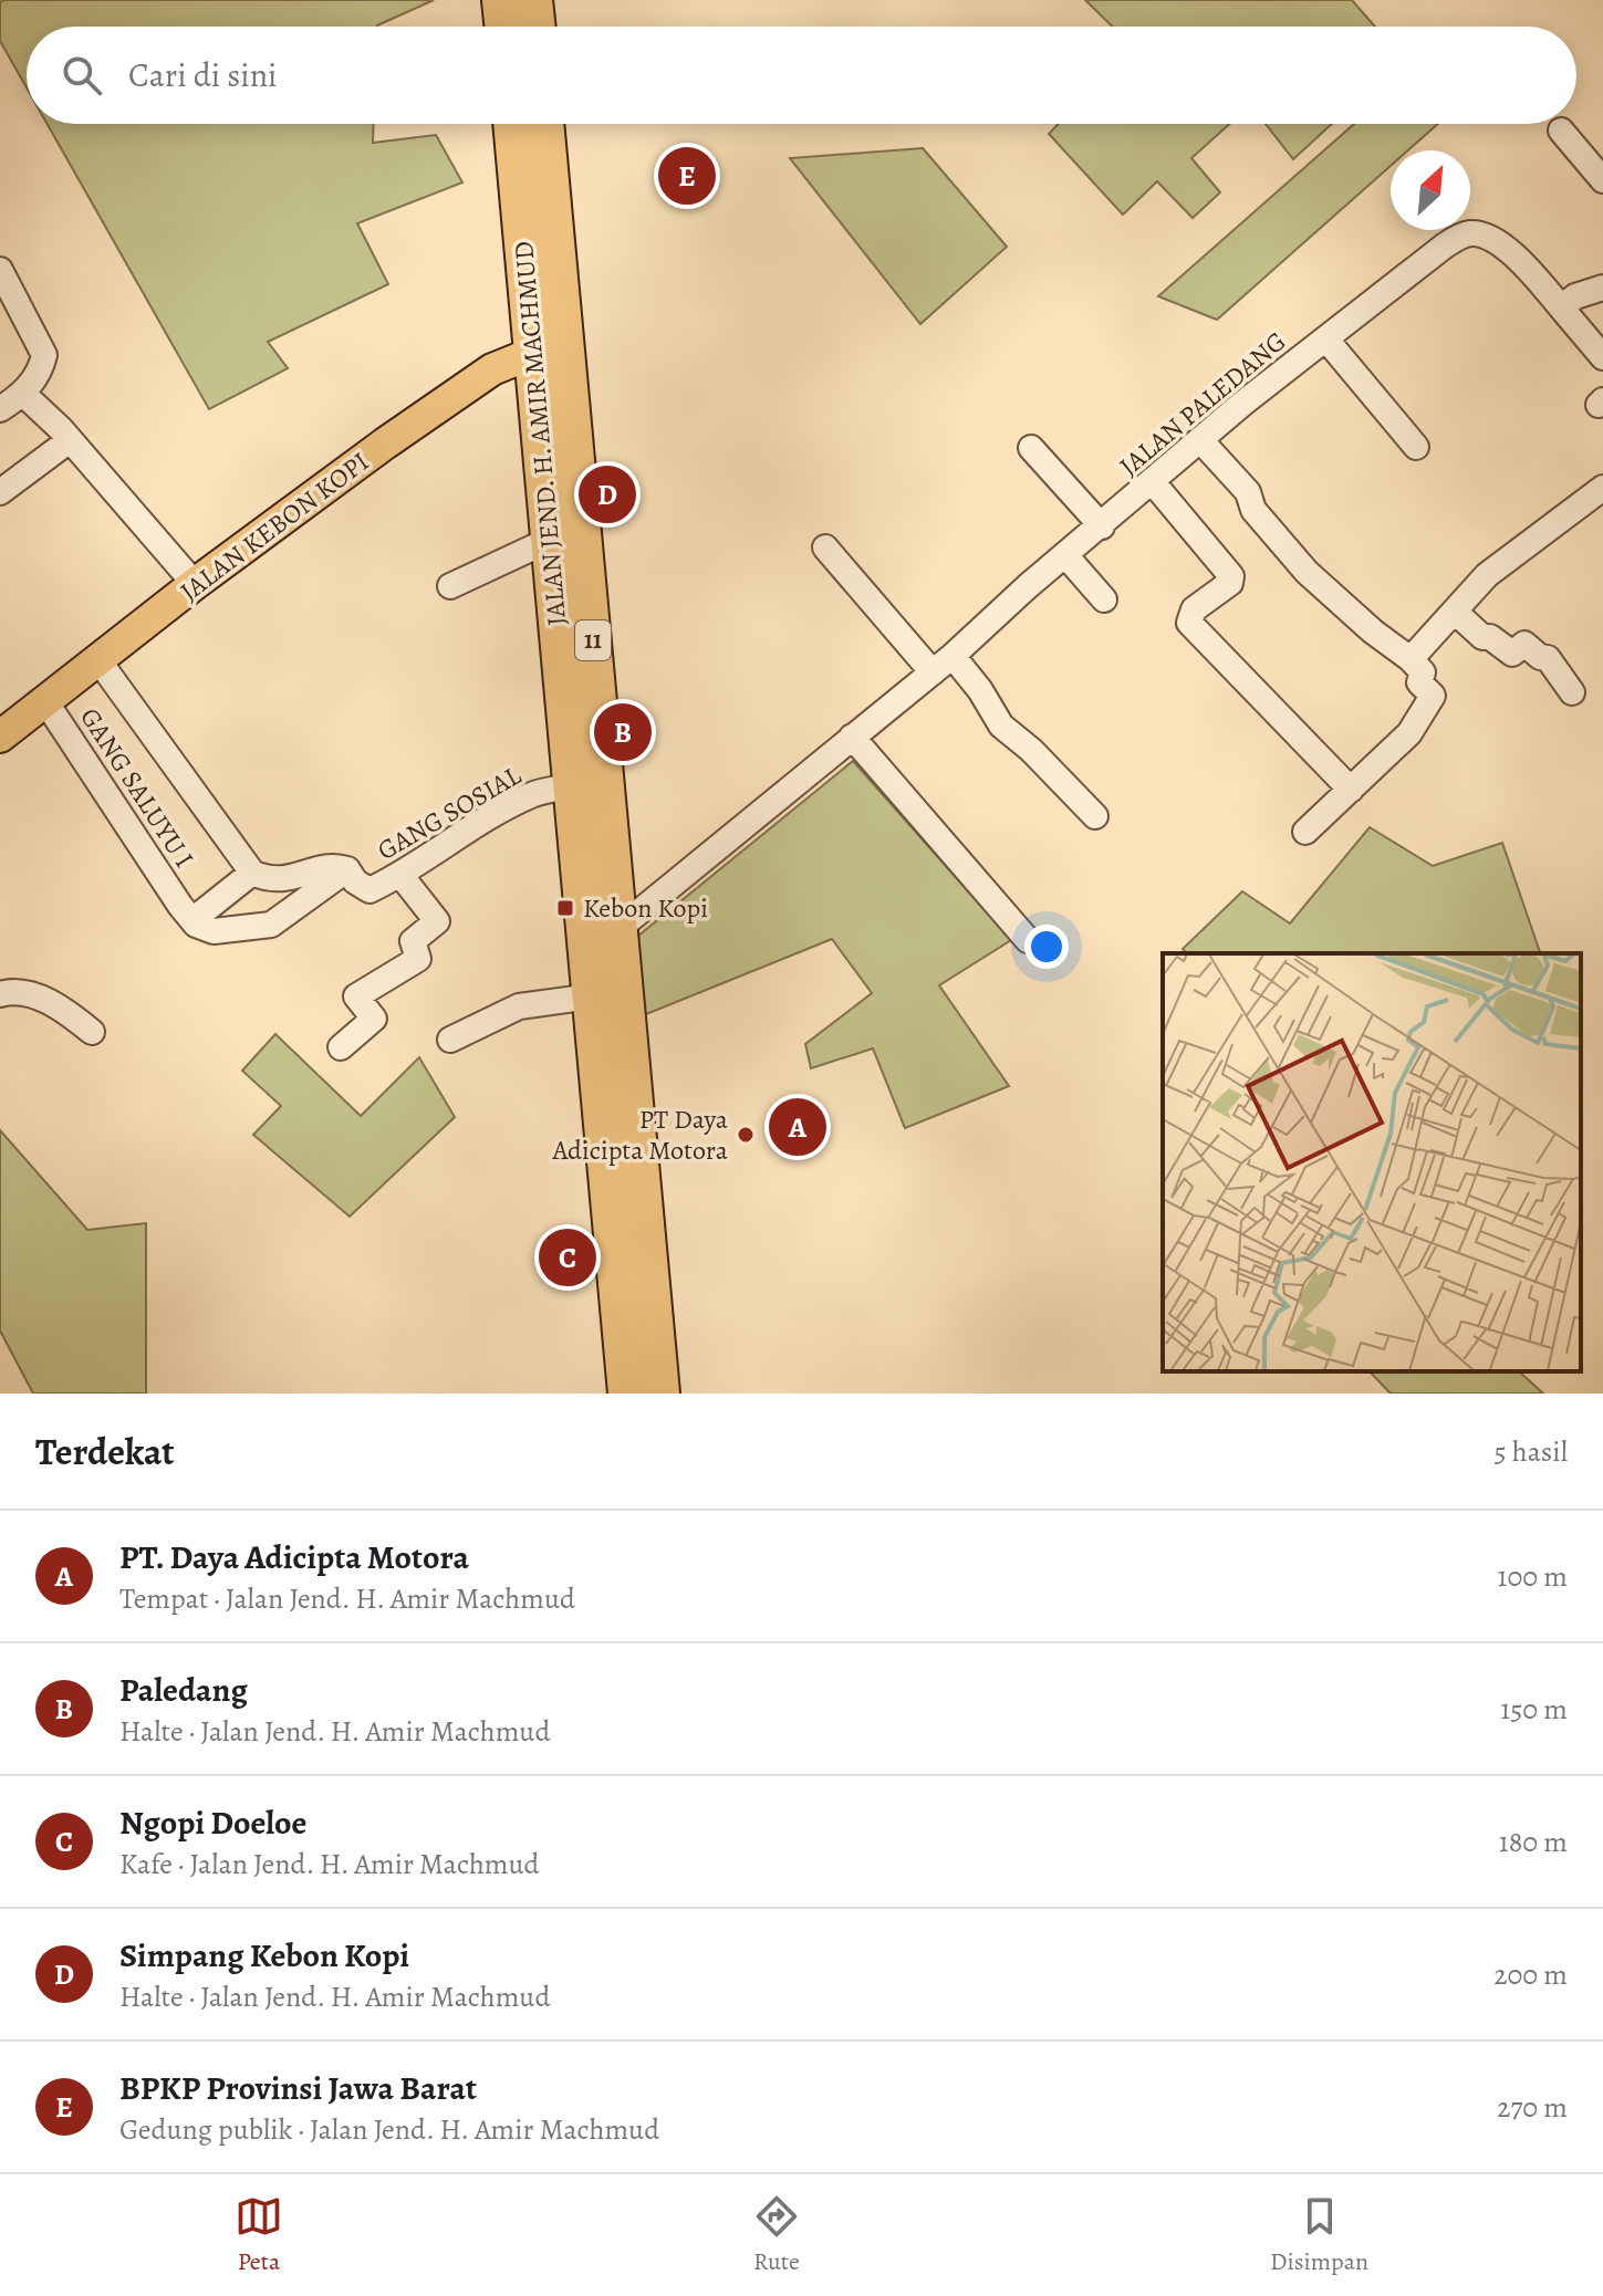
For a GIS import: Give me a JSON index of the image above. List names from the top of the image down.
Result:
{
  "streets": {
    "highway": ["JALAN JEND. H. AMIR MACHMUD", "11"],
    "main road": ["JALAN KEBON KOPI"],
    "street": ["JALAN PALEDANG", "GANG SALUYU I", "GANG SOSIAL"]
  },
  "crossings": [
    ["JALAN PALEDANG", "JALAN JEND. H. AMIR MACHMUD"],
    ["JALAN JEND. H. AMIR MACHMUD", "JALAN KEBON KOPI"],
    ["JALAN JEND. H. AMIR MACHMUD", "GANG SOSIAL"],
    ["JALAN KEBON KOPI", "GANG SALUYU I"],
    ["GANG SALUYU I", "GANG SOSIAL"]
  ],
  "places": {
    "transit": ["Kebon Kopi"],
    "other": ["PT Daya Adicipta Motora"]
  },
  "north": "top right",
  "page": {
    "search": "Cari di sini",
    "pins": [
      "E",
      "D",
      "B",
      "A",
      "C"
    ],
    "heading": ["Terdekat", "5 hasil"],
    "list": [
      {
        "mark": "A",
        "name": "PT. Daya Adicipta Motora",
        "note": "Tempat · Jalan Jend. H. Amir Machmud",
        "value": "100 m"
      },
      {
        "mark": "B",
        "name": "Paledang",
        "note": "Halte · Jalan Jend. H. Amir Machmud",
        "value": "150 m"
      },
      {
        "mark": "C",
        "name": "Ngopi Doeloe",
        "note": "Kafe · Jalan Jend. H. Amir Machmud",
        "value": "180 m"
      },
      {
        "mark": "D",
        "name": "Simpang Kebon Kopi",
        "note": "Halte · Jalan Jend. H. Amir Machmud",
        "value": "200 m"
      },
      {
        "mark": "E",
        "name": "BPKP Provinsi Jawa Barat",
        "note": "Gedung publik · Jalan Jend. H. Amir Machmud",
        "value": "270 m"
      }
    ],
    "nav": ["Peta", "Rute", "Disimpan"]
  }
}
